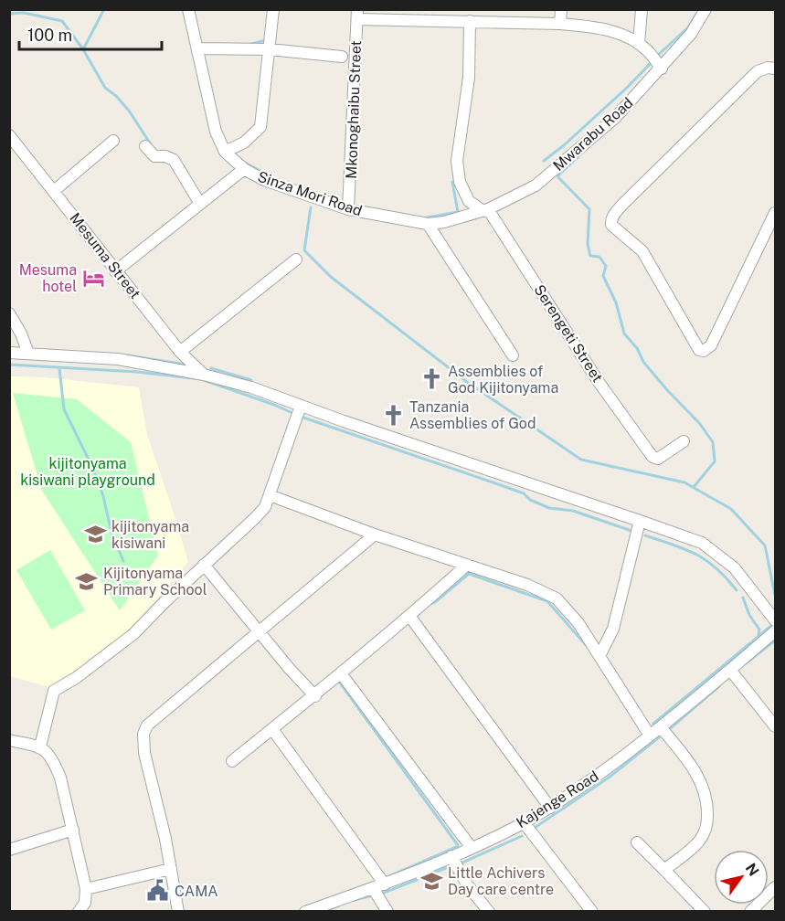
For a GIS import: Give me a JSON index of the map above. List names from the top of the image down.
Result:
{
  "streets": {
    "street": [
      "Mkonoghaibu Street",
      "Mwarabu Road",
      "Sinza Mori Road",
      "Mesuma Street",
      "Serengeti Street",
      "Kajenge Road"
    ]
  },
  "crossings": [
    ["Mkonoghaibu Street", "Sinza Mori Road"],
    ["Mwarabu Road", "Sinza Mori Road"],
    ["Mwarabu Road", "Serengeti Street"],
    ["Sinza Mori Road", "Serengeti Street"]
  ],
  "parks": ["kijitonyama kisiwani playground"],
  "places": {
    "hotel": ["Mesuma hotel"],
    "church": ["Assemblies of God Kijitonyama", "Tanzania Assemblies of God"],
    "school or university": ["kijitonyama kisiwani", "Kijitonyama Primary School", "Little Achivers Day care centre"],
    "public building": ["CAMA"]
  },
  "scale_bar": "100 m",
  "north": "top right"
}
